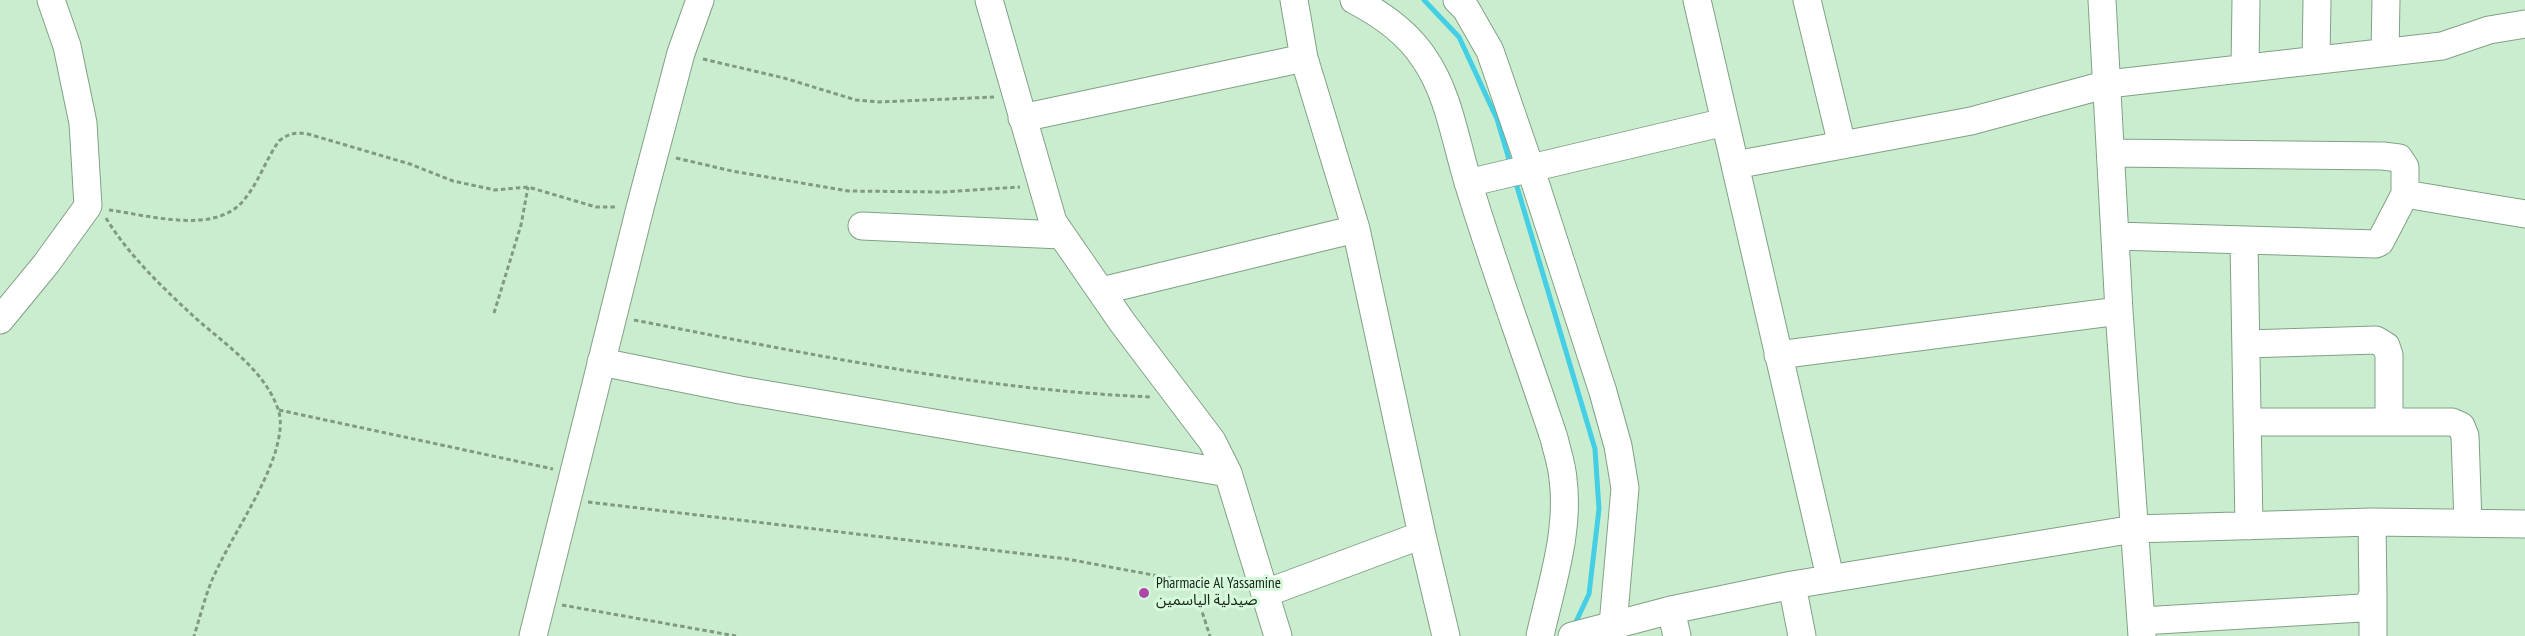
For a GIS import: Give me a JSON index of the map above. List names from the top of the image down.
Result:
{
  "places": ["Pharmacie Al Yassamine صيدلية الياسمين"]
}
